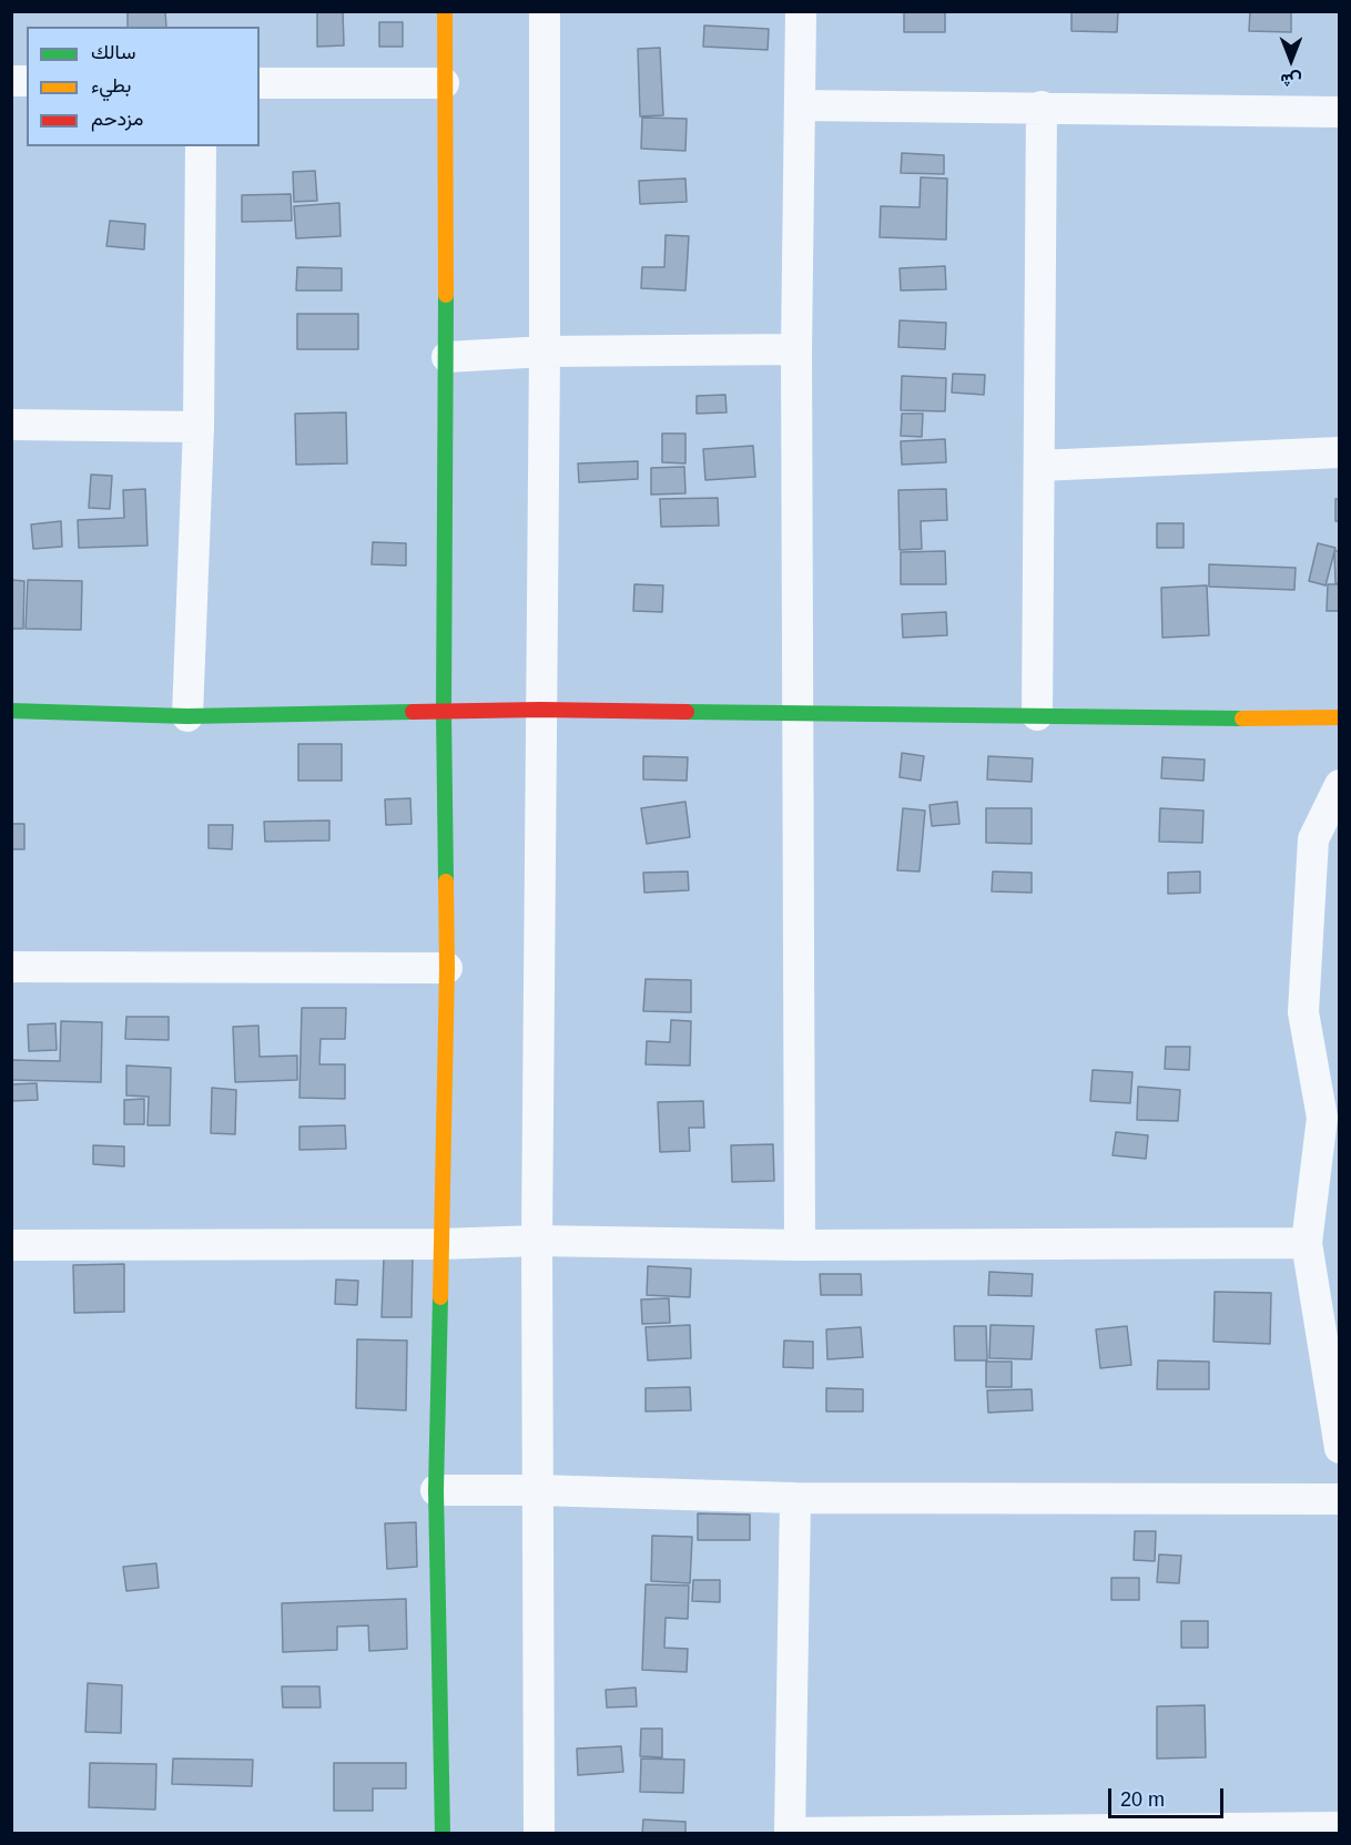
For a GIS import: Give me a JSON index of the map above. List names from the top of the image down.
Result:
{
  "legend": ["سالك", "بطيء", "مزدحم"],
  "scale_bar": "20 m",
  "north": "bottom"
}
